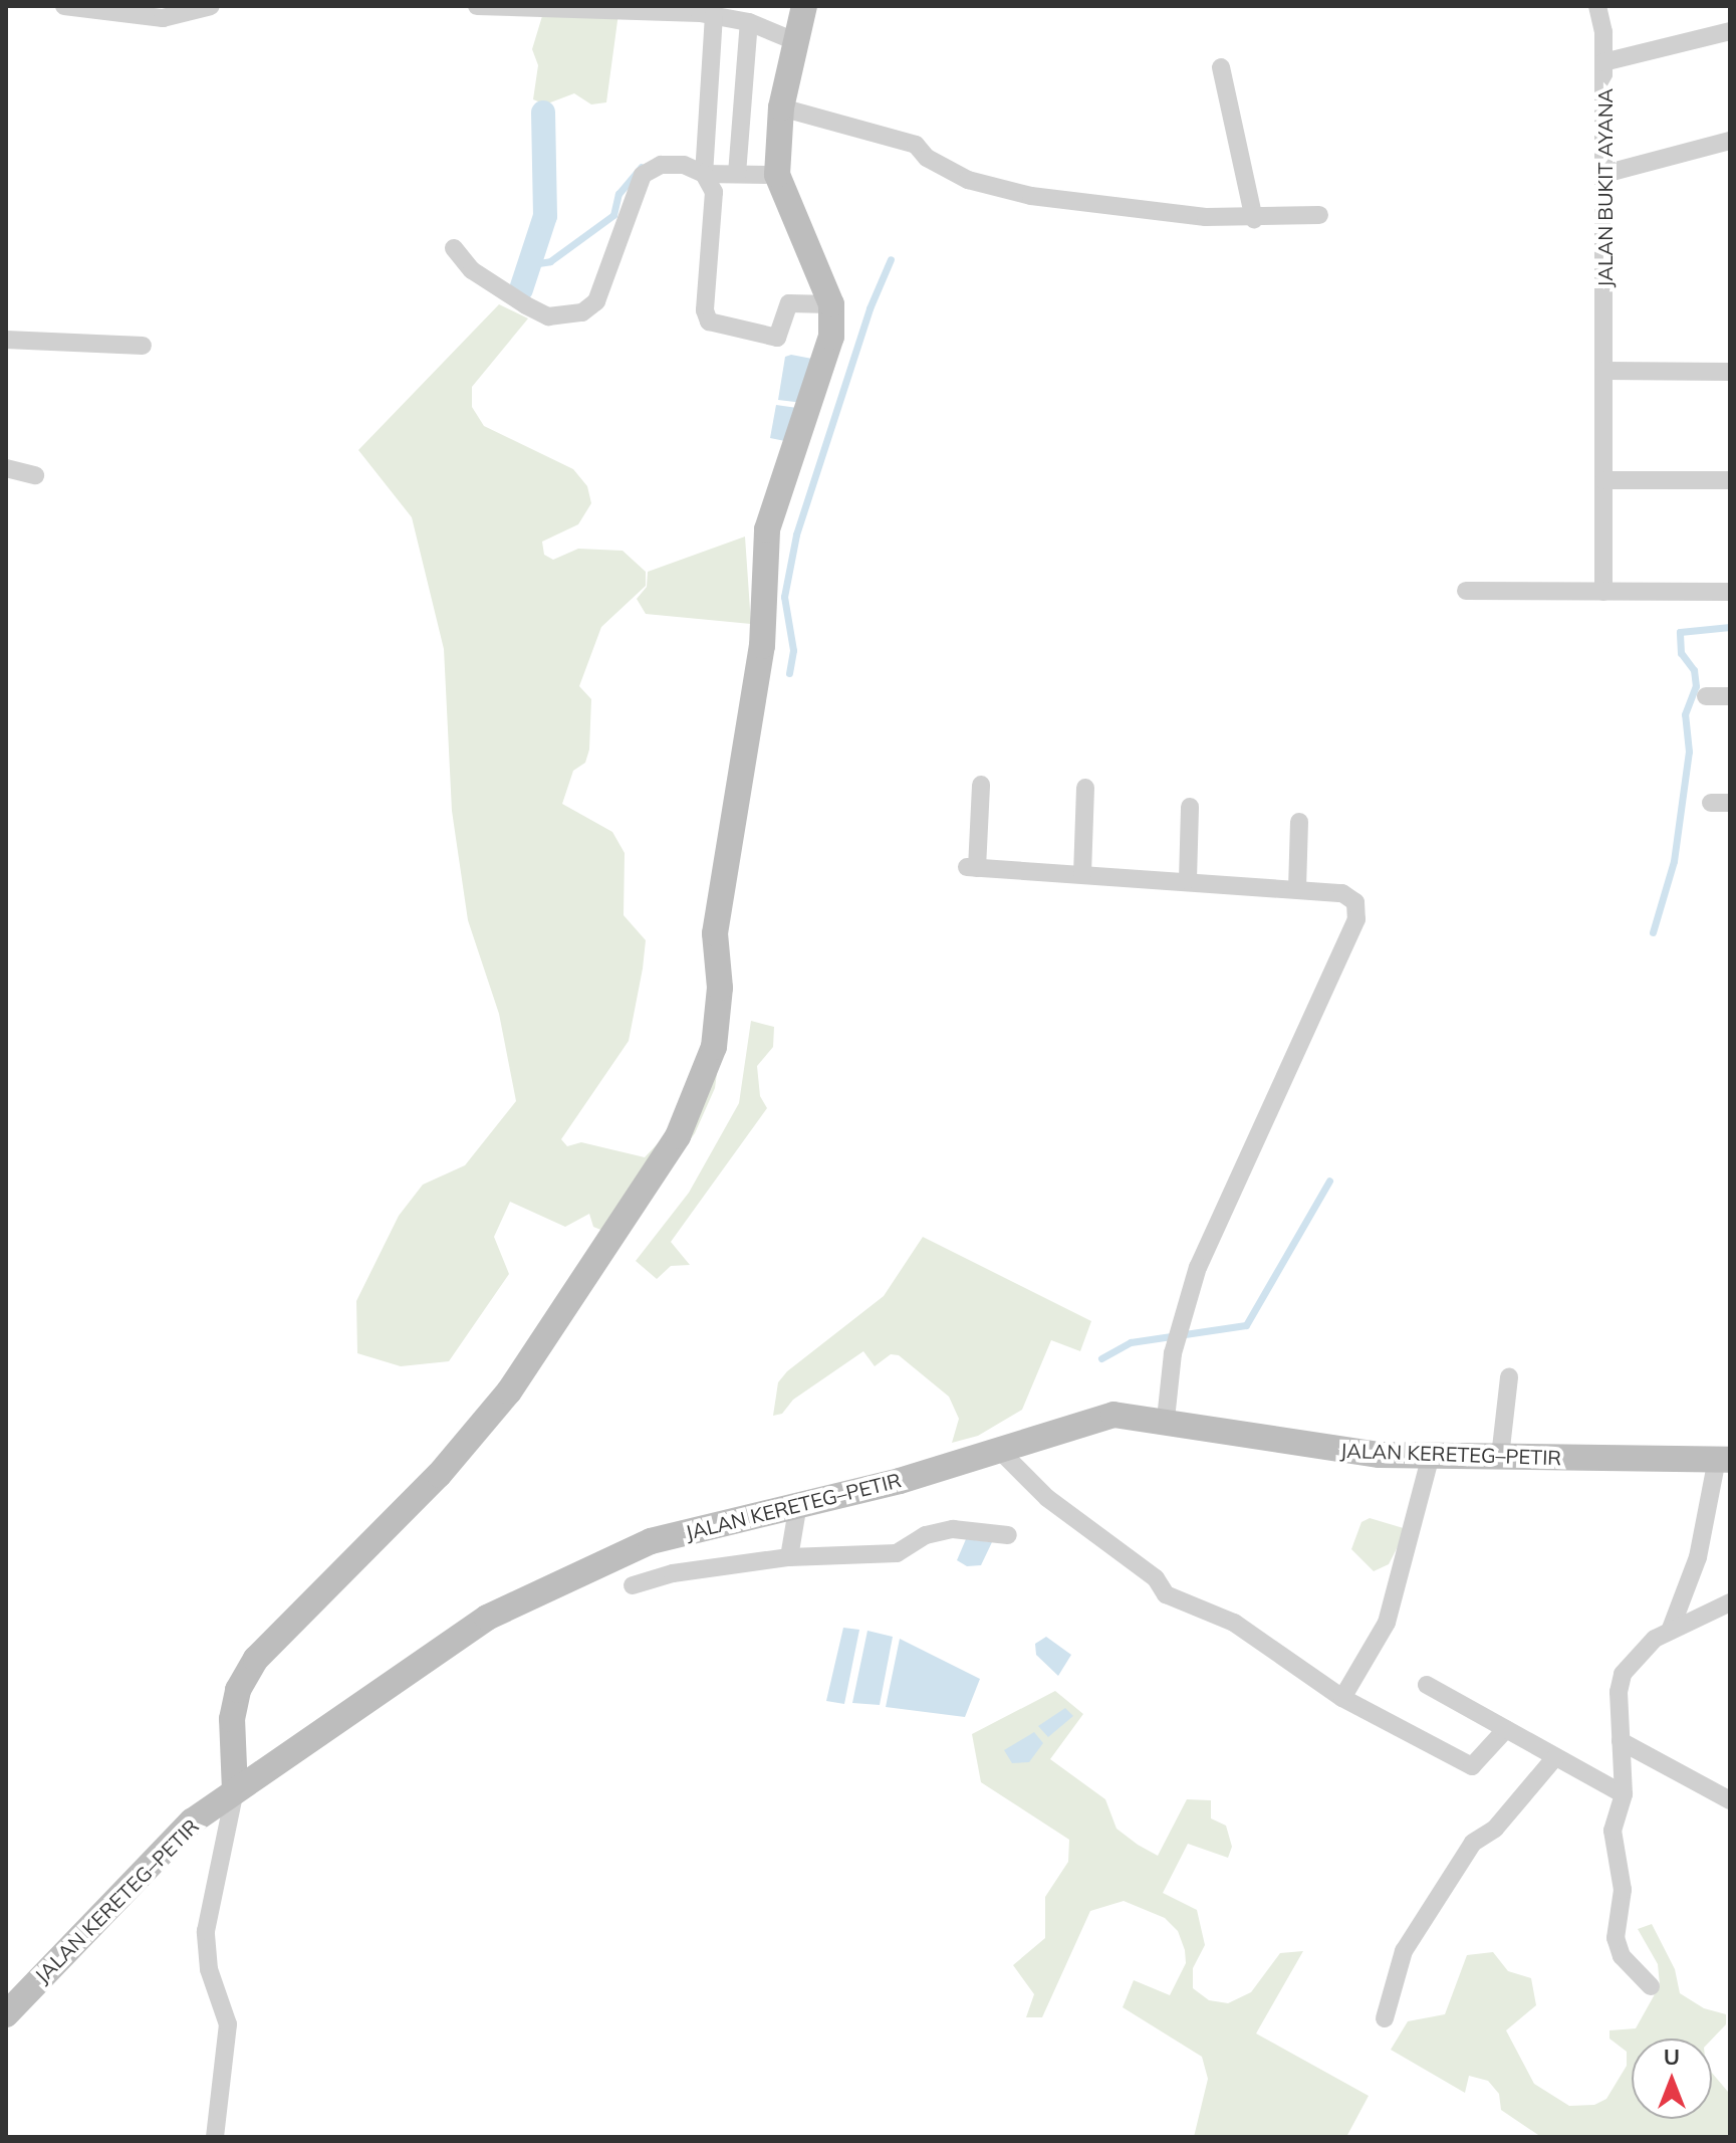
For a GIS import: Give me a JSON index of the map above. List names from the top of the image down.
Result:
{
  "streets": {
    "street": ["JALAN BUKIT AYANA", "JALAN KERETEG–PETIR"]
  },
  "north": "top"
}
